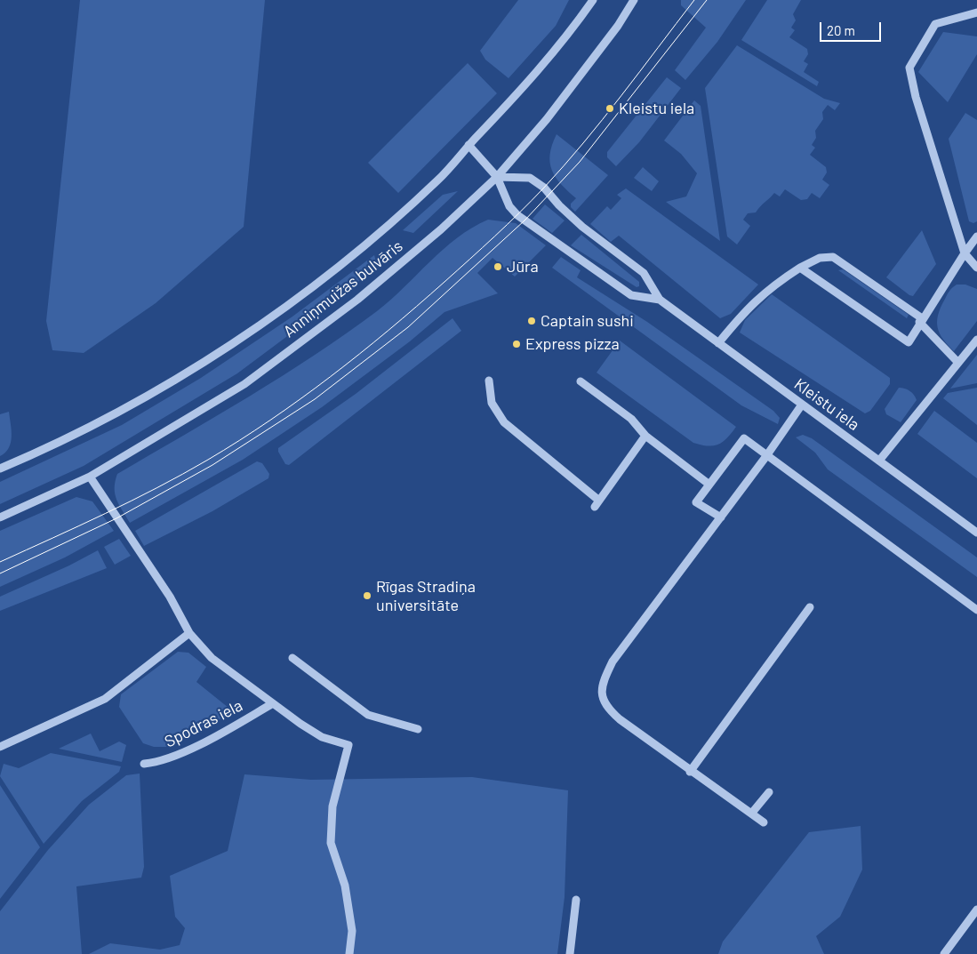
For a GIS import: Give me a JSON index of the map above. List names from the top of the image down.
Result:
{
  "streets": {
    "street": ["Anniņmuižas bulvāris", "Kleistu iela", "Spodras iela"]
  },
  "crossings": [
    ["Anniņmuižas bulvāris", "Kleistu iela"]
  ],
  "places": [
    "Kleistu iela",
    "Jūra",
    "Captain sushi",
    "Express pizza",
    "Rīgas Stradiņa universitāte"
  ],
  "scale_bar": "20 m"
}
